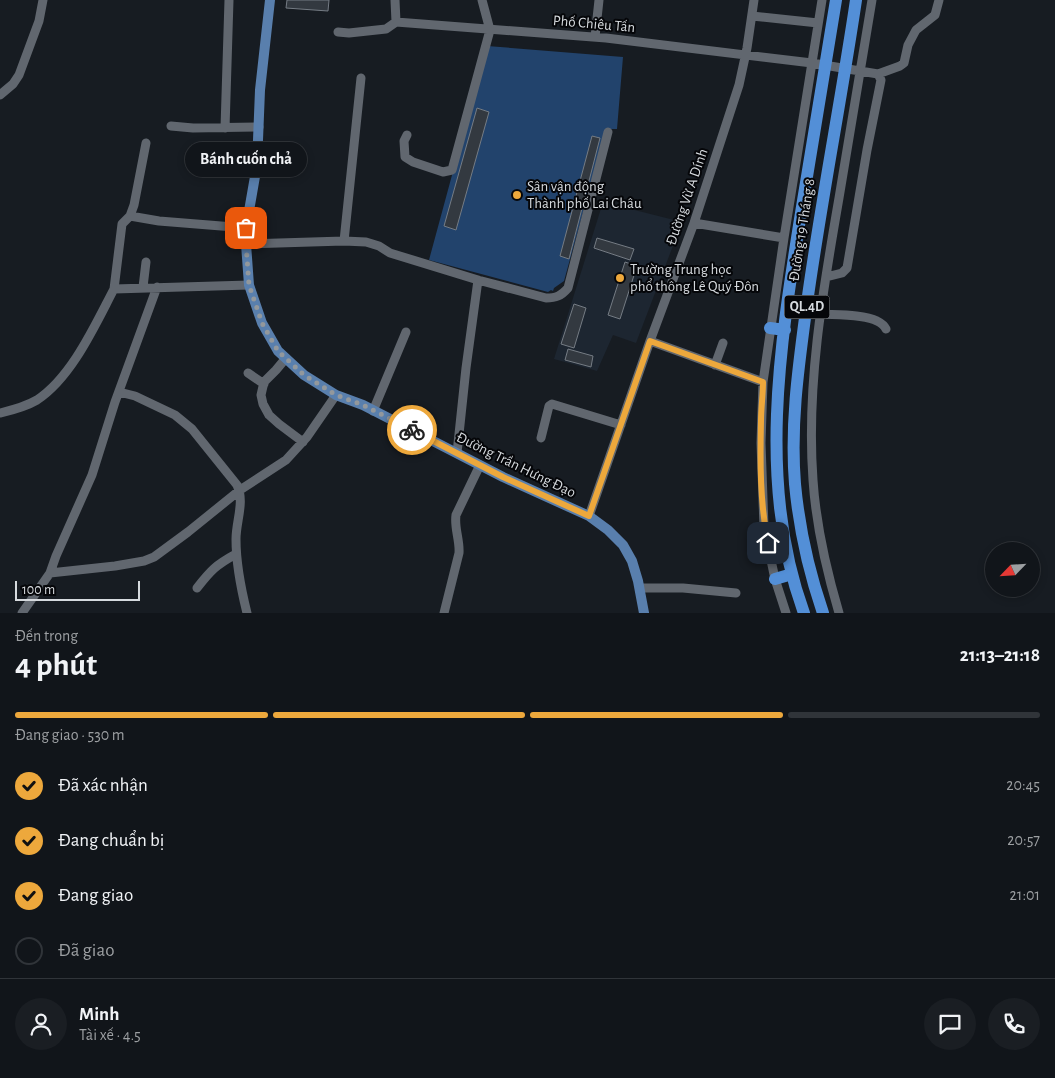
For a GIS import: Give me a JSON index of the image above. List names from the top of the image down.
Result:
{
  "streets": {
    "highway": ["Đường 19 Tháng 8", "QL.4D"],
    "main road": ["Đường Trần Hưng Đạo"],
    "street": ["Phố Chiêu Tấn", "Đường Vừ A Dính"]
  },
  "crossings": [
    ["Phố Chiêu Tấn", "Đường Vừ A Dính"],
    ["Phố Chiêu Tấn", "Đường 19 Tháng 8"],
    ["Đường Vừ A Dính", "Đường Trần Hưng Đạo"]
  ],
  "places": ["Sân vận động Thành phố Lai Châu", "Bánh cuốn chả", "Trường Trung học phổ thông Lê Quý Đôn"],
  "scale_bar": "100 m",
  "north": "bottom left",
  "page": {
    "bubble": "Bánh cuốn chả",
    "scale": "100 m",
    "heading": ["4 phút", "Đến trong", "21:13–21:18"],
    "panel": ["Minh", "Tài xế · 4.5"],
    "bar": "Đang giao · 530 m",
    "list": [
      ["Đã xác nhận", "20:45"],
      ["Đang chuẩn bị", "20:57"],
      ["Đang giao", "21:01"],
      "Đã giao"
    ]
  }
}
